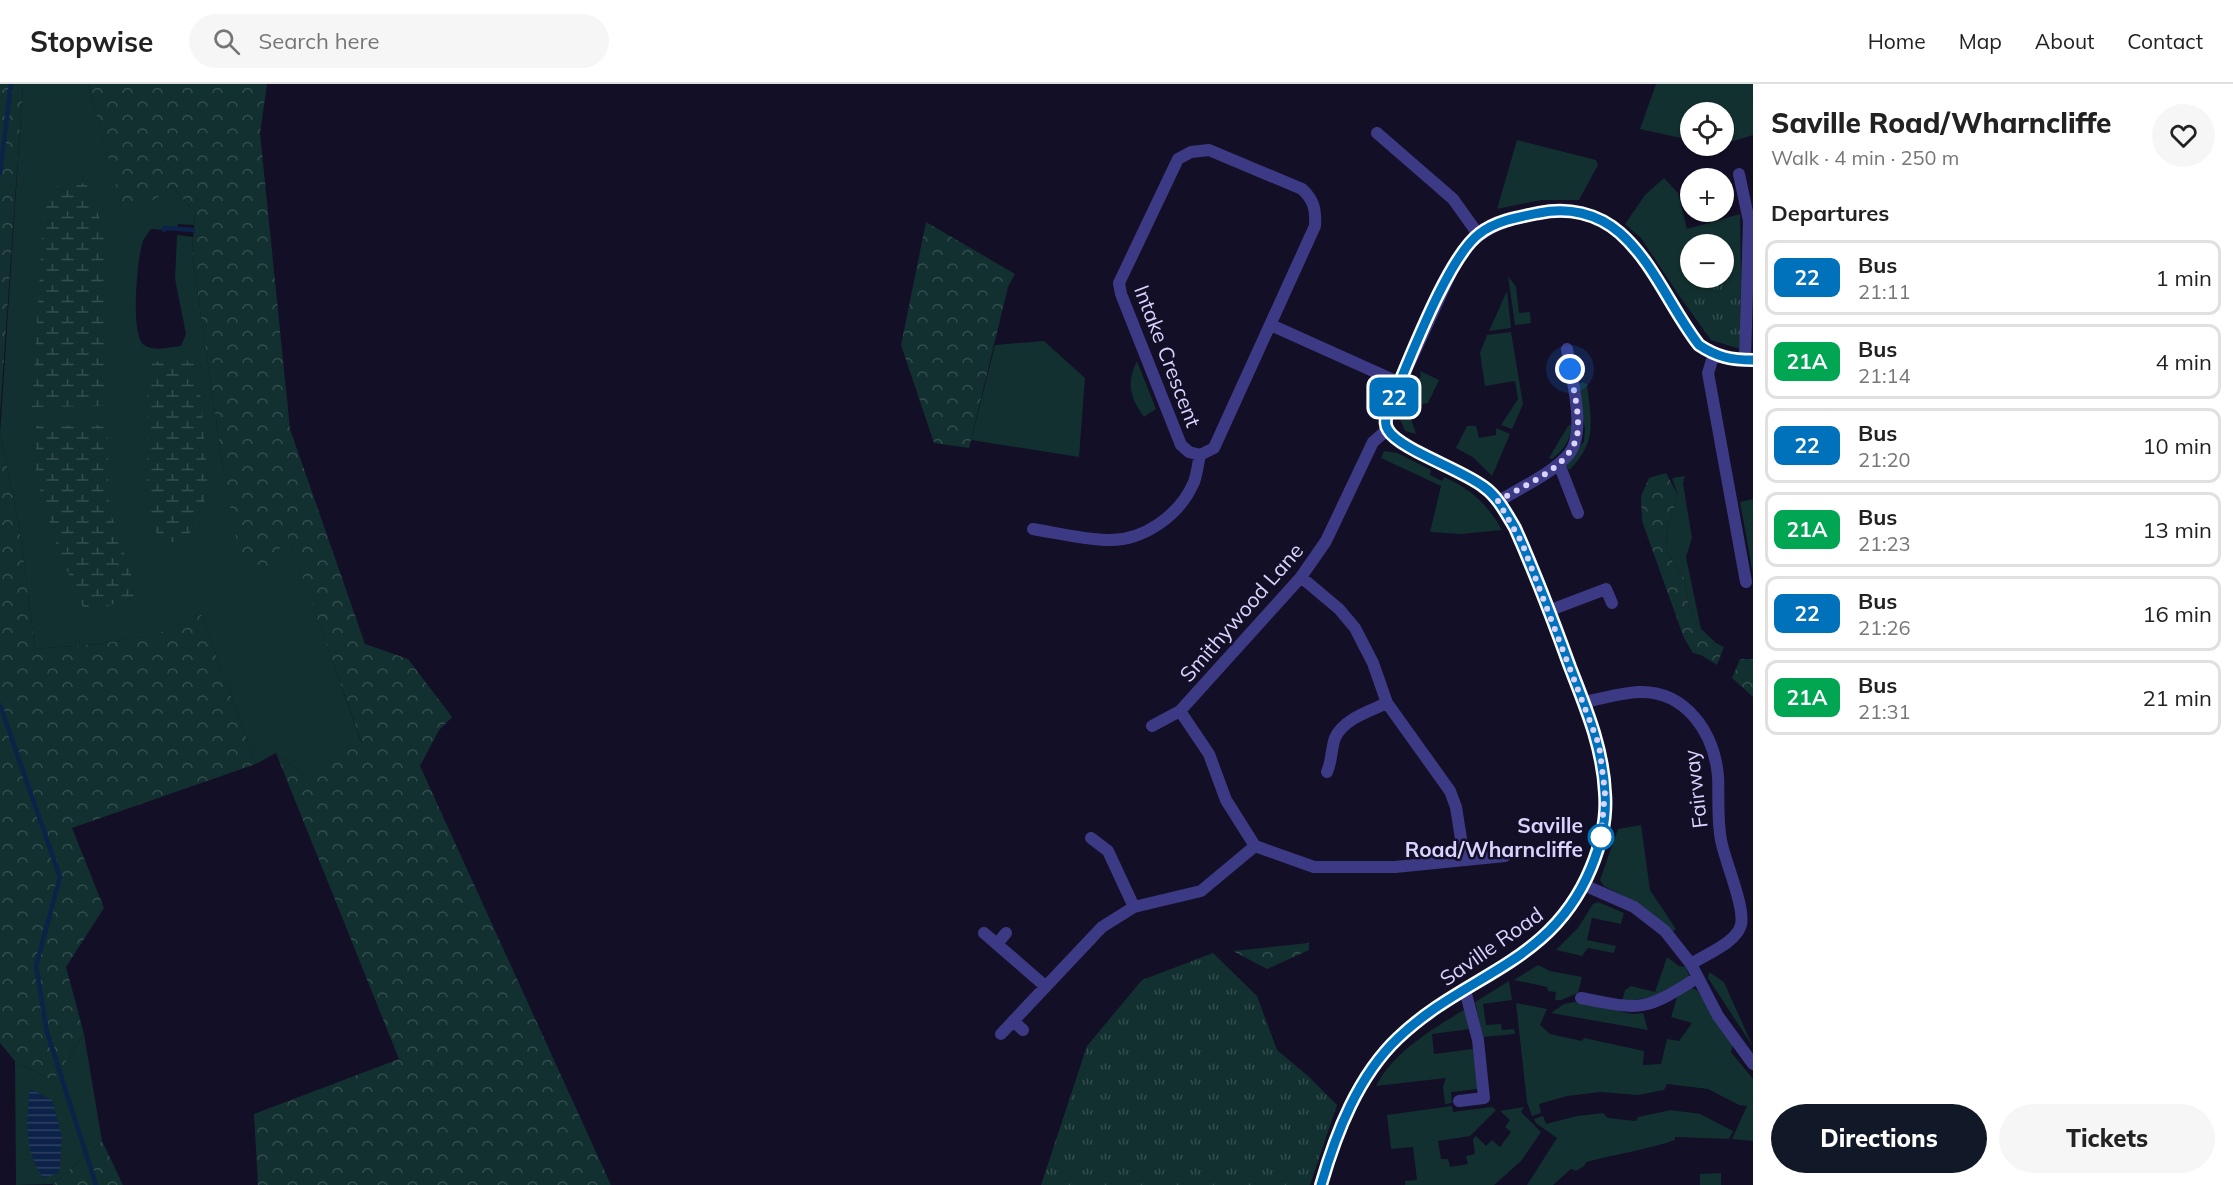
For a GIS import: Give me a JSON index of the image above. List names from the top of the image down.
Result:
{
  "streets": {
    "street": [
      "Intake Crescent",
      "Smithywood Lane",
      "Fairway",
      "Saville Road"
    ]
  },
  "crossings": [
    ["Smithywood Lane", "Saville Road"],
    ["Fairway", "Saville Road"]
  ],
  "places": ["Saville Road/Wharncliffe"],
  "lines": ["bus line 22"],
  "page": {
    "header": "Stopwise",
    "search": "Search here",
    "nav": [
      "Home",
      "Map",
      "About",
      "Contact"
    ],
    "on_map": "22",
    "heading": [
      ["Saville Road/Wharncliffe", "Walk · 4 min · 250 m"],
      "Departures"
    ],
    "map_buttons": ["+", "−"],
    "list": [
      {
        "mark": "22",
        "name": "Bus",
        "note": "21:11",
        "value": "1 min"
      },
      {
        "mark": "21A",
        "name": "Bus",
        "note": "21:14",
        "value": "4 min"
      },
      {
        "mark": "22",
        "name": "Bus",
        "note": "21:20",
        "value": "10 min"
      },
      {
        "mark": "21A",
        "name": "Bus",
        "note": "21:23",
        "value": "13 min"
      },
      {
        "mark": "22",
        "name": "Bus",
        "note": "21:26",
        "value": "16 min"
      },
      {
        "mark": "21A",
        "name": "Bus",
        "note": "21:31",
        "value": "21 min"
      }
    ],
    "buttons": ["Directions", "Tickets"]
  }
}
